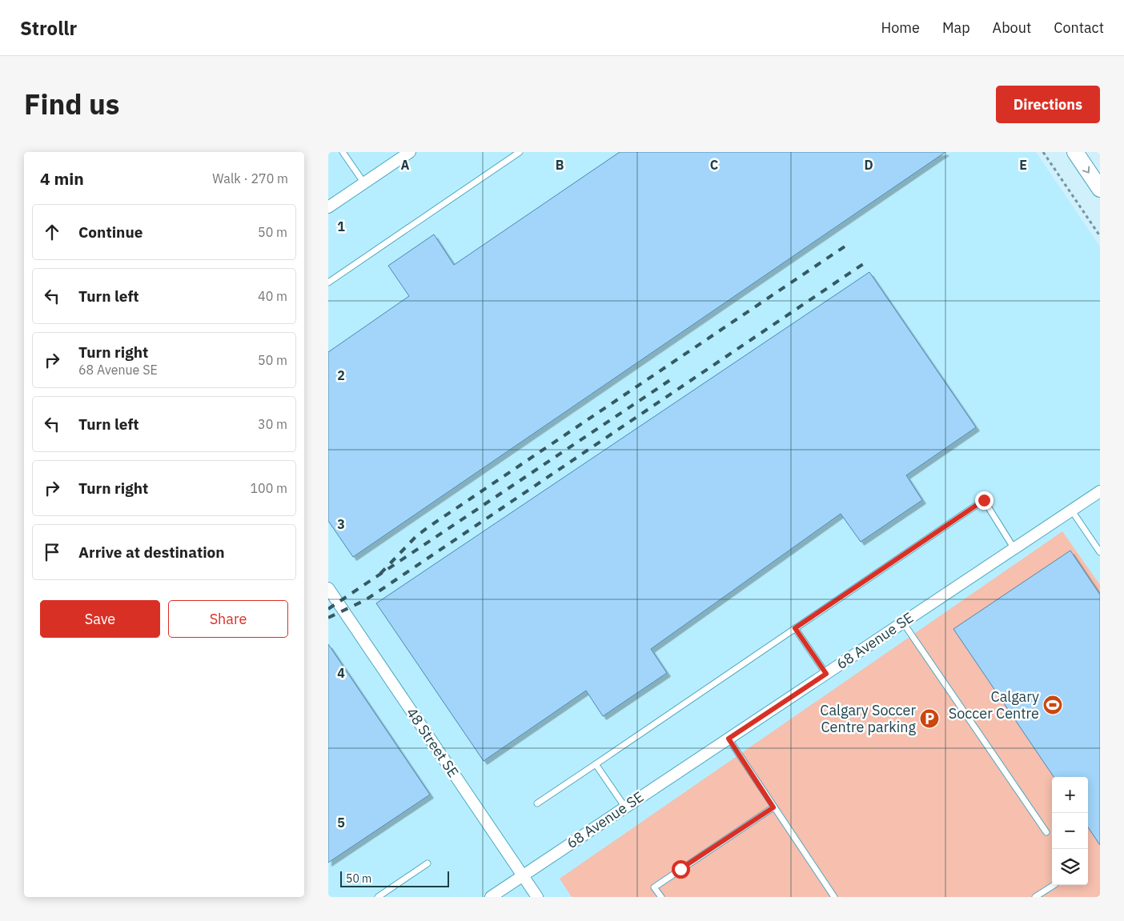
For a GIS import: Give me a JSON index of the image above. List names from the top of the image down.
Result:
{
  "streets": {
    "street": ["68 Avenue SE", "48 Street SE"]
  },
  "crossings": [
    ["68 Avenue SE", "48 Street SE"]
  ],
  "places": {
    "sports": ["Calgary Soccer Centre"],
    "parking": ["Calgary Soccer Centre parking"]
  },
  "scale_bar": "50 m",
  "page": {
    "header": "Strollr",
    "nav": [
      "Home",
      "Map",
      "About",
      "Contact"
    ],
    "title": "Find us",
    "buttons": [
      "Directions",
      ["Save", "Share"]
    ],
    "heading": ["4 min", "Walk · 270 m"],
    "list": [
      ["Continue", "50 m"],
      ["Turn left", "40 m"],
      ["Turn right", "68 Avenue SE", "50 m"],
      ["Turn left", "30 m"],
      ["Turn right", "100 m"],
      "Arrive at destination"
    ],
    "map_buttons": ["+", "−"],
    "scale": "50 m"
  },
  "grid": {
    "columns": [
      "A",
      "B",
      "C",
      "D",
      "E"
    ],
    "rows": [
      "1",
      "2",
      "3",
      "4",
      "5"
    ]
  }
}
